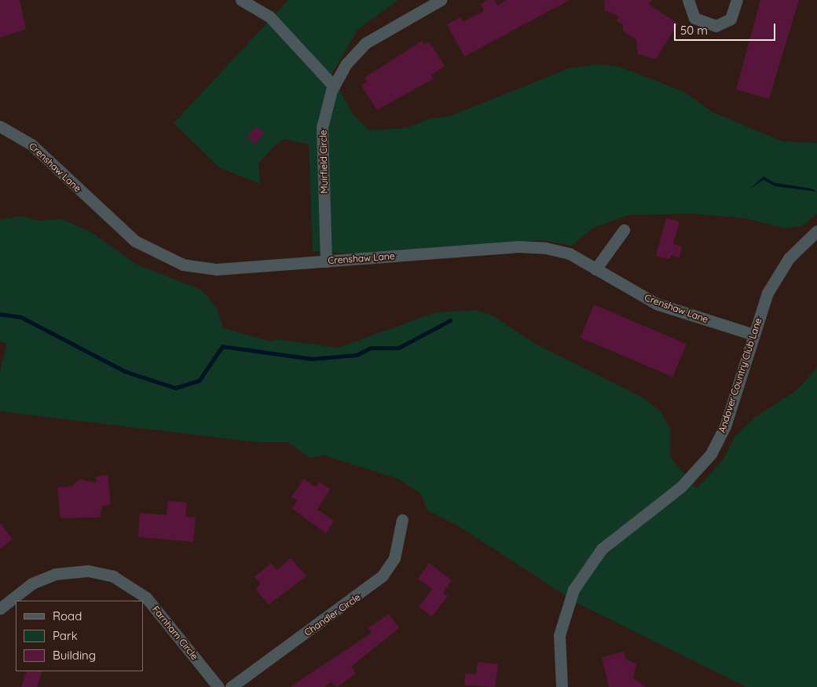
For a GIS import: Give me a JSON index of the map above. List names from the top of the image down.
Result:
{
  "streets": {
    "street": [
      "Muirfield Circle",
      "Crenshaw Lane",
      "Andover Country Club Lane",
      "Chandler Circle",
      "Farnham Circle"
    ]
  },
  "crossings": [
    ["Muirfield Circle", "Crenshaw Lane"],
    ["Crenshaw Lane", "Andover Country Club Lane"]
  ],
  "legend": ["Road", "Park", "Building"],
  "scale_bar": "50 m"
}
